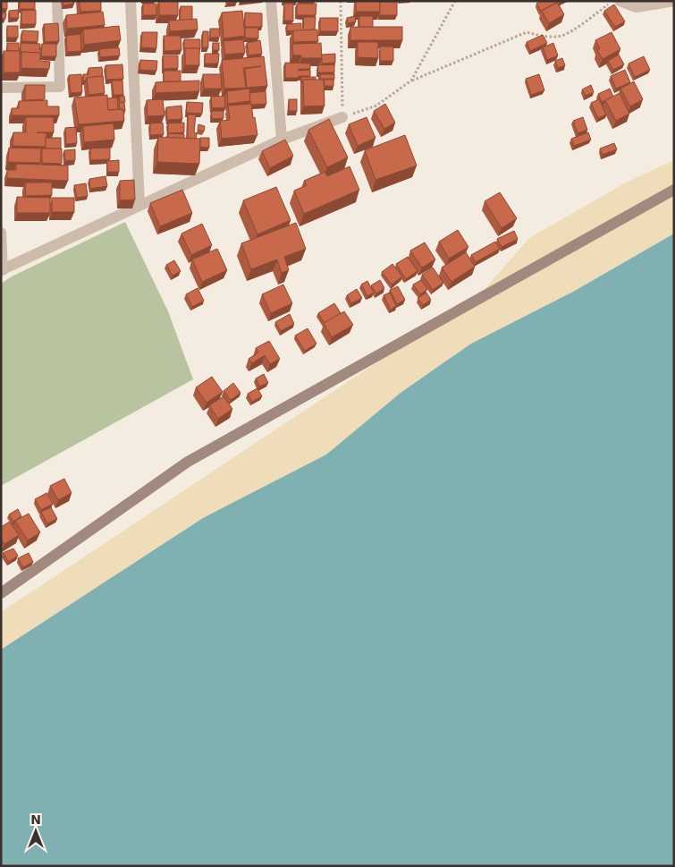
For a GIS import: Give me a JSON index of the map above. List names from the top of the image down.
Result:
{
  "north": "top"
}
